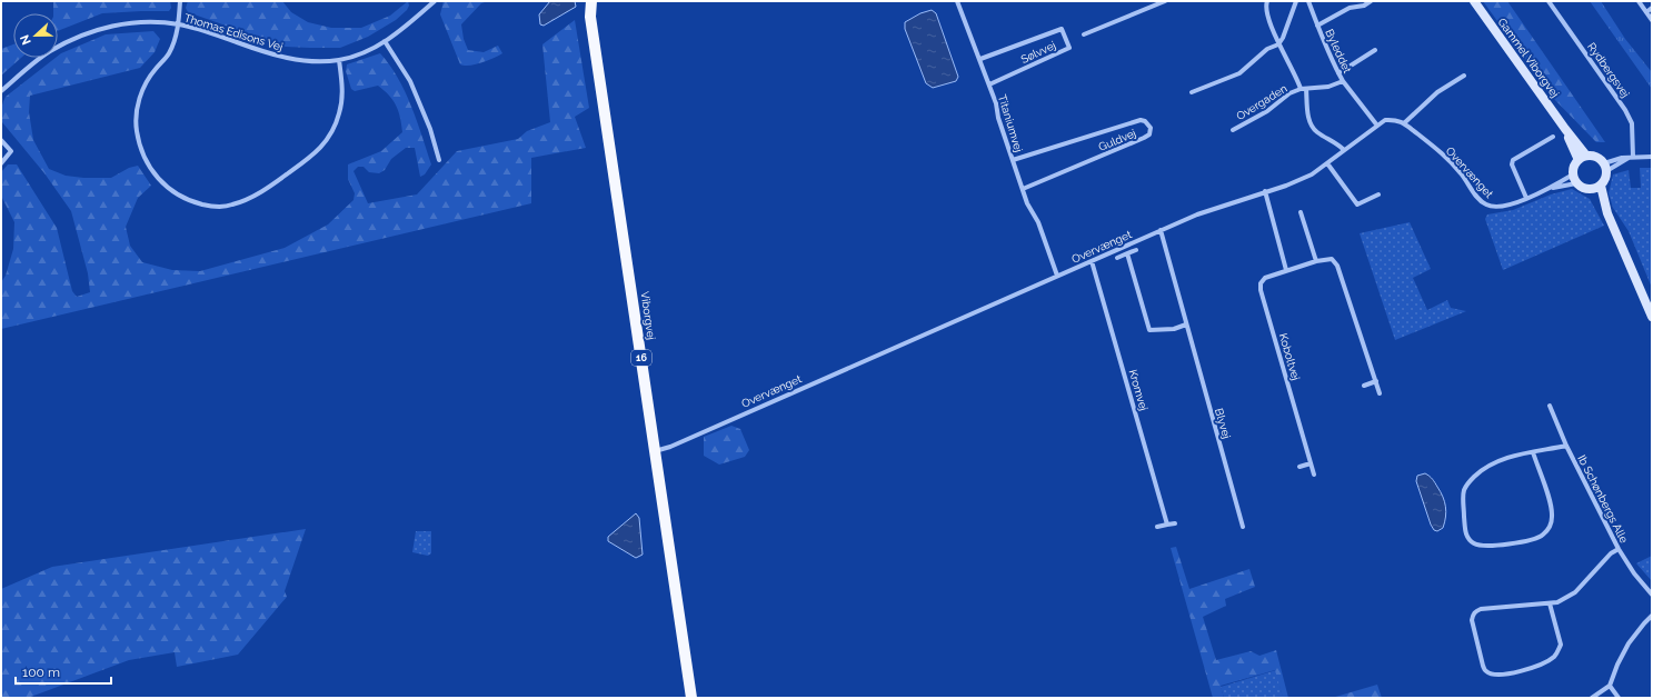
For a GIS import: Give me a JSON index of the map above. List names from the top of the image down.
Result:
{
  "streets": {
    "main road": ["Gammel Viborgvej", "Viborgvej", "16"],
    "street": [
      "Thomas Edisons Vej",
      "Byleddet",
      "Sølvvej",
      "Rydbergsvej",
      "Overgaden",
      "Titaniumvej",
      "Guldvej",
      "Overvænget",
      "Koboltvej",
      "Kromvej",
      "Blyvej",
      "Ib Schønbergs Alle"
    ]
  },
  "crossings": [
    ["Byleddet", "Overgaden"],
    ["Byleddet", "Overvænget"],
    ["Sølvvej", "Titaniumvej"],
    ["Gammel Viborgvej", "Overvænget"],
    ["Overgaden", "Overvænget"],
    ["Titaniumvej", "Guldvej"],
    ["Titaniumvej", "Overvænget"],
    ["Overvænget", "Viborgvej"],
    ["Overvænget", "Kromvej"],
    ["Overvænget", "Blyvej"]
  ],
  "scale_bar": "100 m",
  "north": "left"
}
